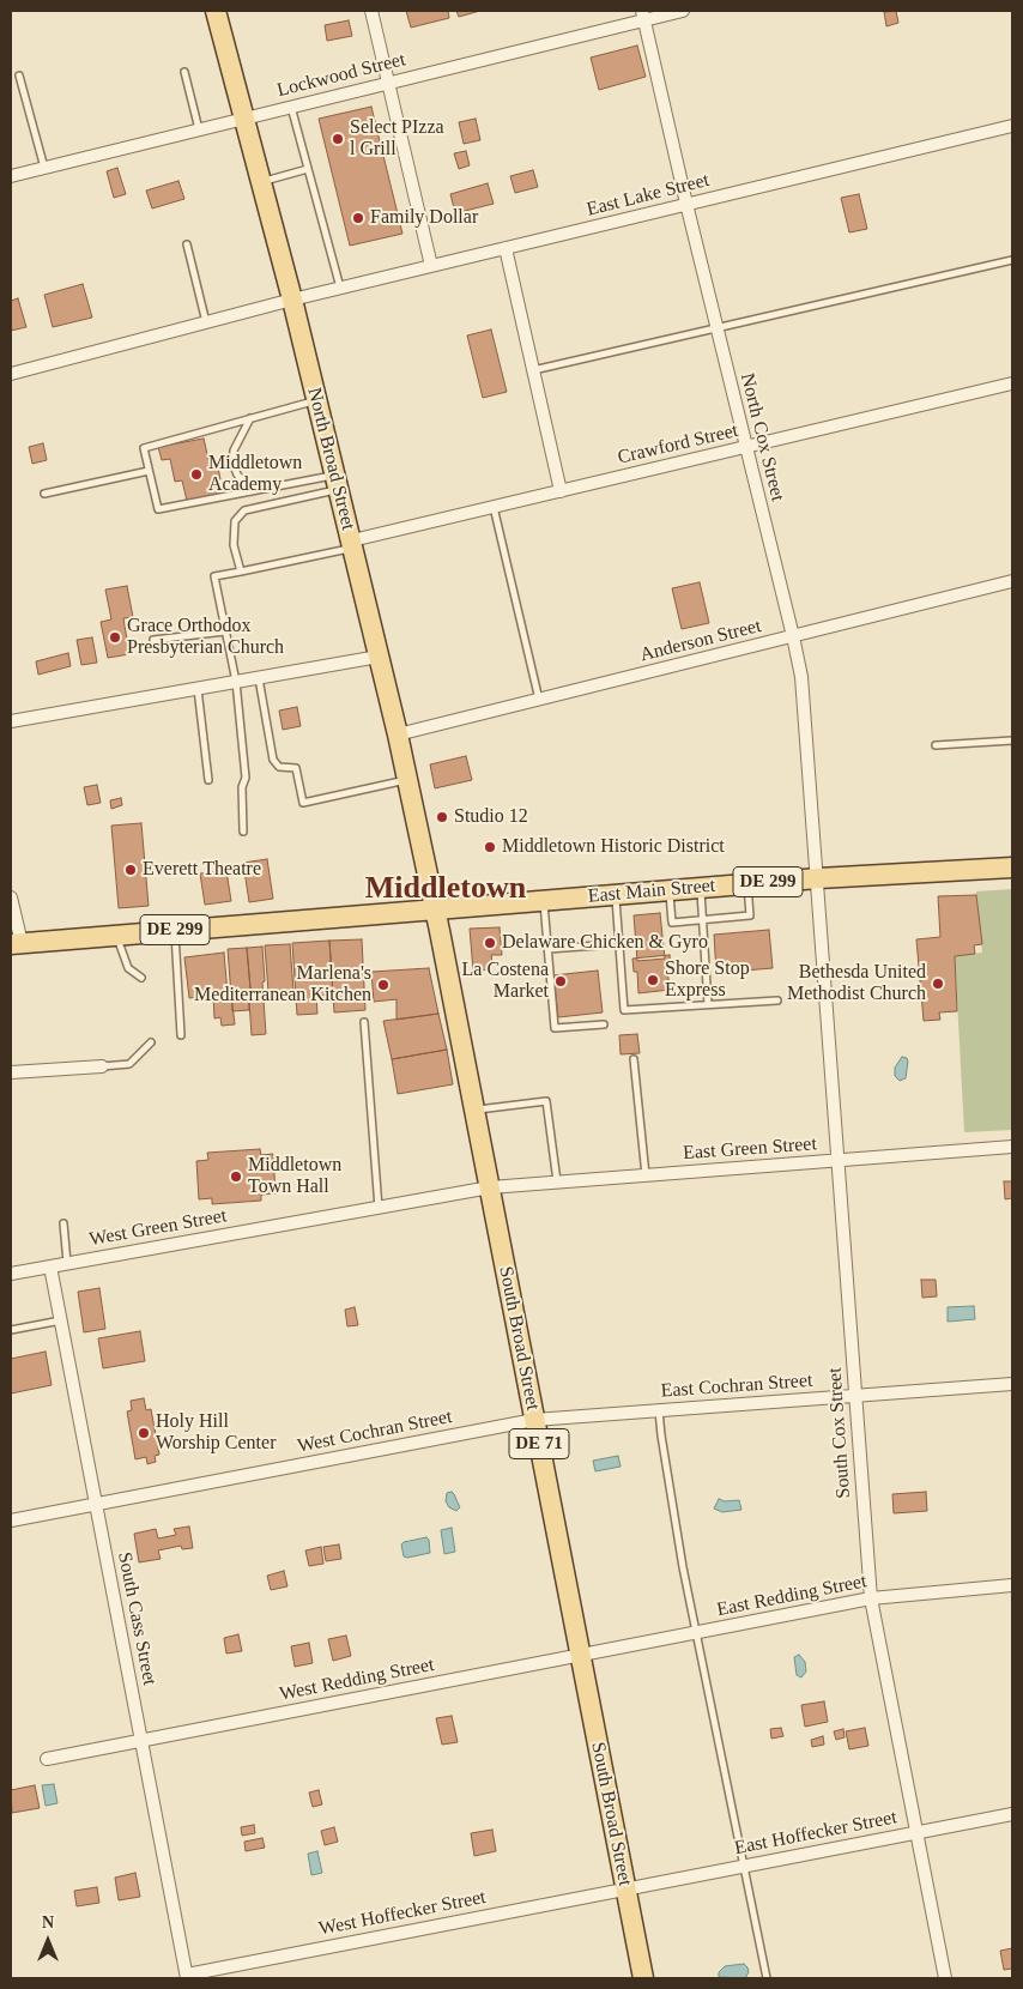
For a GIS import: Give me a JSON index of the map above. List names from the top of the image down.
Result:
{
  "streets": {
    "main road": [
      "North Broad Street",
      "DE 299",
      "East Main Street",
      "South Broad Street",
      "DE 71"
    ],
    "street": [
      "Lockwood Street",
      "East Lake Street",
      "North Cox Street",
      "Crawford Street",
      "Anderson Street",
      "East Green Street",
      "West Green Street",
      "East Cochran Street",
      "West Cochran Street",
      "South Cox Street",
      "East Redding Street",
      "South Cass Street",
      "West Redding Street",
      "East Hoffecker Street",
      "West Hoffecker Street"
    ]
  },
  "crossings": [
    ["Lockwood Street", "North Cox Street"],
    ["Lockwood Street", "North Broad Street"],
    ["East Lake Street", "North Cox Street"],
    ["East Lake Street", "North Broad Street"],
    ["North Cox Street", "Crawford Street"],
    ["North Cox Street", "Anderson Street"],
    ["North Cox Street", "East Main Street"],
    ["North Cox Street", "South Cox Street"],
    ["Crawford Street", "North Broad Street"],
    ["North Broad Street", "Anderson Street"],
    ["North Broad Street", "DE 299"],
    ["North Broad Street", "East Main Street"],
    ["North Broad Street", "South Broad Street"],
    ["DE 299", "East Main Street"],
    ["DE 299", "South Broad Street"],
    ["East Main Street", "South Broad Street"],
    ["East Main Street", "South Cox Street"],
    ["East Green Street", "West Green Street"],
    ["East Green Street", "South Broad Street"],
    ["East Green Street", "South Cox Street"],
    ["West Green Street", "South Broad Street"],
    ["West Green Street", "South Cass Street"],
    ["South Broad Street", "East Cochran Street"],
    ["South Broad Street", "West Cochran Street"],
    ["South Broad Street", "East Redding Street"],
    ["South Broad Street", "West Redding Street"],
    ["South Broad Street", "East Hoffecker Street"],
    ["South Broad Street", "West Hoffecker Street"],
    ["East Cochran Street", "West Cochran Street"],
    ["East Cochran Street", "South Cox Street"],
    ["West Cochran Street", "South Cass Street"],
    ["South Cox Street", "East Redding Street"],
    ["South Cox Street", "East Hoffecker Street"],
    ["East Redding Street", "West Redding Street"],
    ["South Cass Street", "West Redding Street"],
    ["South Cass Street", "West Hoffecker Street"],
    ["East Hoffecker Street", "West Hoffecker Street"]
  ],
  "districts": ["Middletown"],
  "places": [
    "Select PIzza l Grill",
    "Family Dollar",
    "Middletown Academy",
    "Grace Orthodox Presbyterian Church",
    "Studio 12",
    "Middletown Historic District",
    "Everett Theatre",
    "Delaware Chicken & Gyro",
    "Shore Stop Express",
    "La Costena Market",
    "Bethesda United Methodist Church",
    "Marlena's Mediterranean Kitchen",
    "Middletown Town Hall",
    "Holy Hill Worship Center"
  ],
  "north": "top"
}
